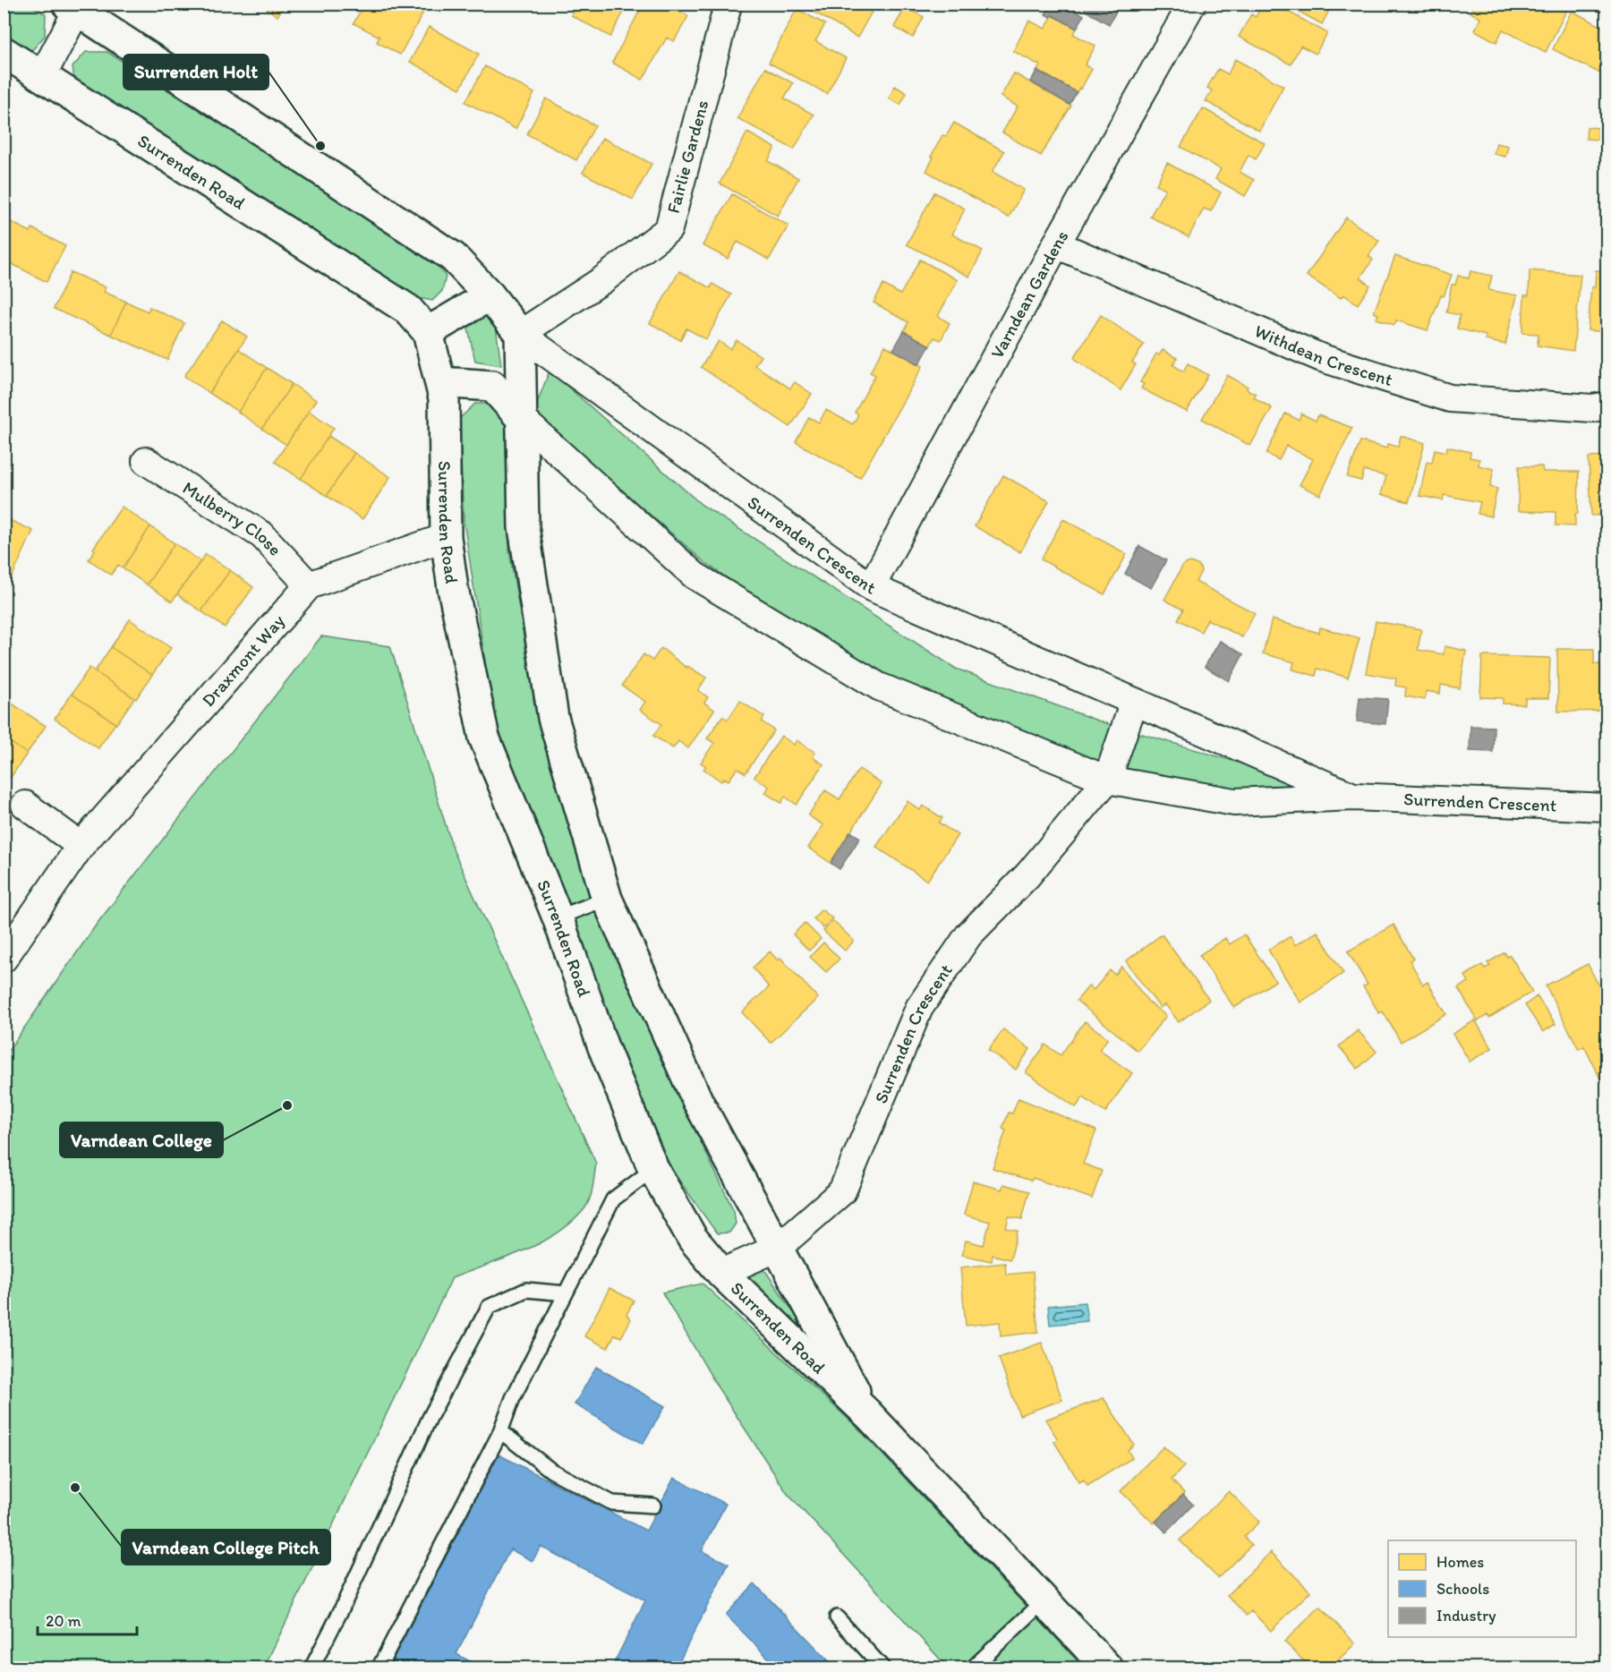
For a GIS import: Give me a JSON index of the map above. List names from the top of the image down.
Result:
{
  "streets": {
    "street": [
      "Fairlie Gardens",
      "Surrenden Road",
      "Varndean Gardens",
      "Withdean Crescent",
      "Mulberry Close",
      "Surrenden Crescent",
      "Draxmont Way"
    ]
  },
  "crossings": [
    ["Fairlie Gardens", "Surrenden Road"],
    ["Fairlie Gardens", "Surrenden Crescent"],
    ["Surrenden Road", "Surrenden Crescent"],
    ["Surrenden Road", "Draxmont Way"],
    ["Varndean Gardens", "Withdean Crescent"],
    ["Varndean Gardens", "Surrenden Crescent"],
    ["Mulberry Close", "Draxmont Way"]
  ],
  "places": ["Surrenden Holt", "Varndean College", "Varndean College Pitch"],
  "legend": ["Homes", "Schools", "Industry"],
  "scale_bar": "20 m"
}
